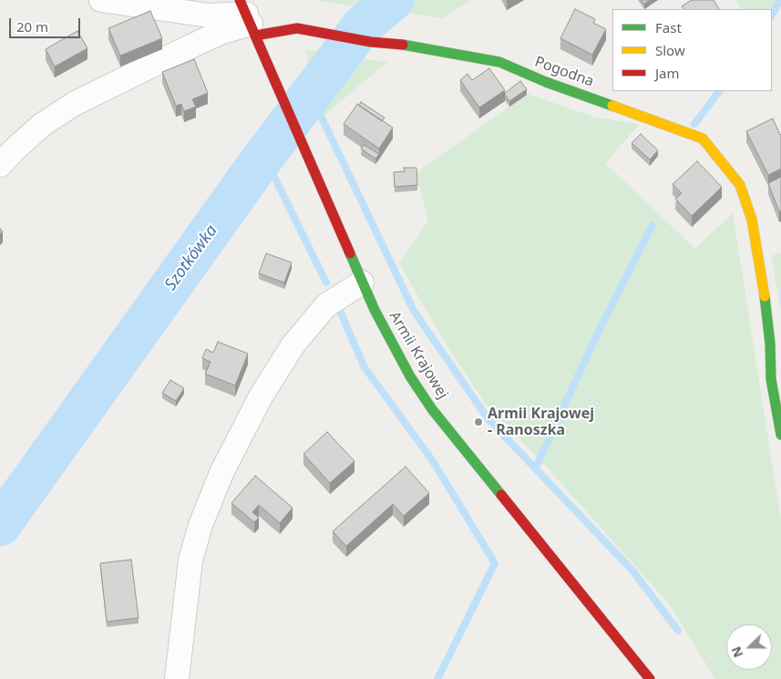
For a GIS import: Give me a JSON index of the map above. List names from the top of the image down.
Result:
{
  "streets": {
    "street": ["Pogodna", "Armii Krajowej"]
  },
  "crossings": [
    ["Pogodna", "Armii Krajowej"]
  ],
  "water": ["Szotkówka"],
  "places": ["Armii Krajowej - Ranoszka"],
  "legend": ["Fast", "Slow", "Jam"],
  "scale_bar": "20 m",
  "north": "left"
}
